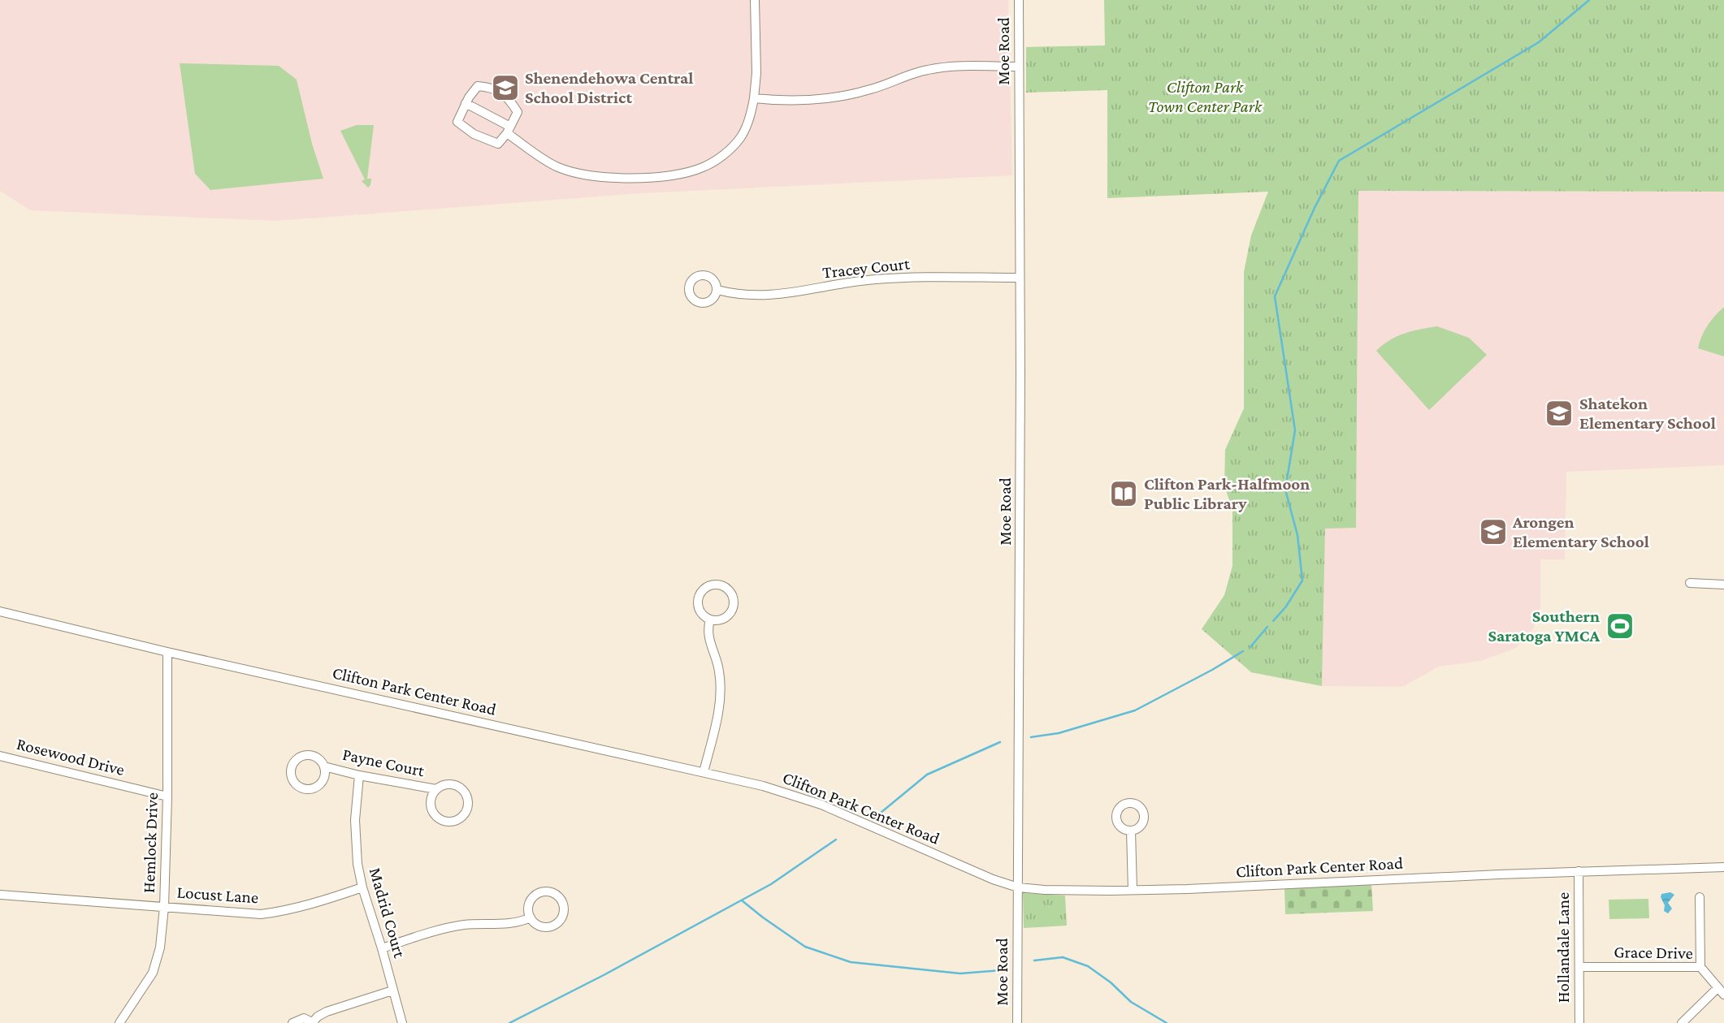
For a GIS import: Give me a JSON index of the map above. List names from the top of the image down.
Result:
{
  "streets": {
    "street": [
      "Moe Road",
      "Tracey Court",
      "Clifton Park Center Road",
      "Rosewood Drive",
      "Payne Court",
      "Hemlock Drive",
      "Locust Lane",
      "Madrid Court",
      "Hollandale Lane",
      "Grace Drive"
    ]
  },
  "crossings": [
    ["Moe Road", "Tracey Court"],
    ["Moe Road", "Clifton Park Center Road"],
    ["Clifton Park Center Road", "Hemlock Drive"],
    ["Clifton Park Center Road", "Hollandale Lane"],
    ["Rosewood Drive", "Hemlock Drive"],
    ["Payne Court", "Madrid Court"],
    ["Hemlock Drive", "Locust Lane"],
    ["Locust Lane", "Madrid Court"],
    ["Hollandale Lane", "Grace Drive"]
  ],
  "parks": ["Clifton Park Town Center Park"],
  "places": {
    "school or university": ["Shenendehowa Central School District", "Shatekon Elementary School", "Arongen Elementary School"],
    "library": ["Clifton Park-Halfmoon Public Library"],
    "sports": ["Southern Saratoga YMCA"]
  }
}
